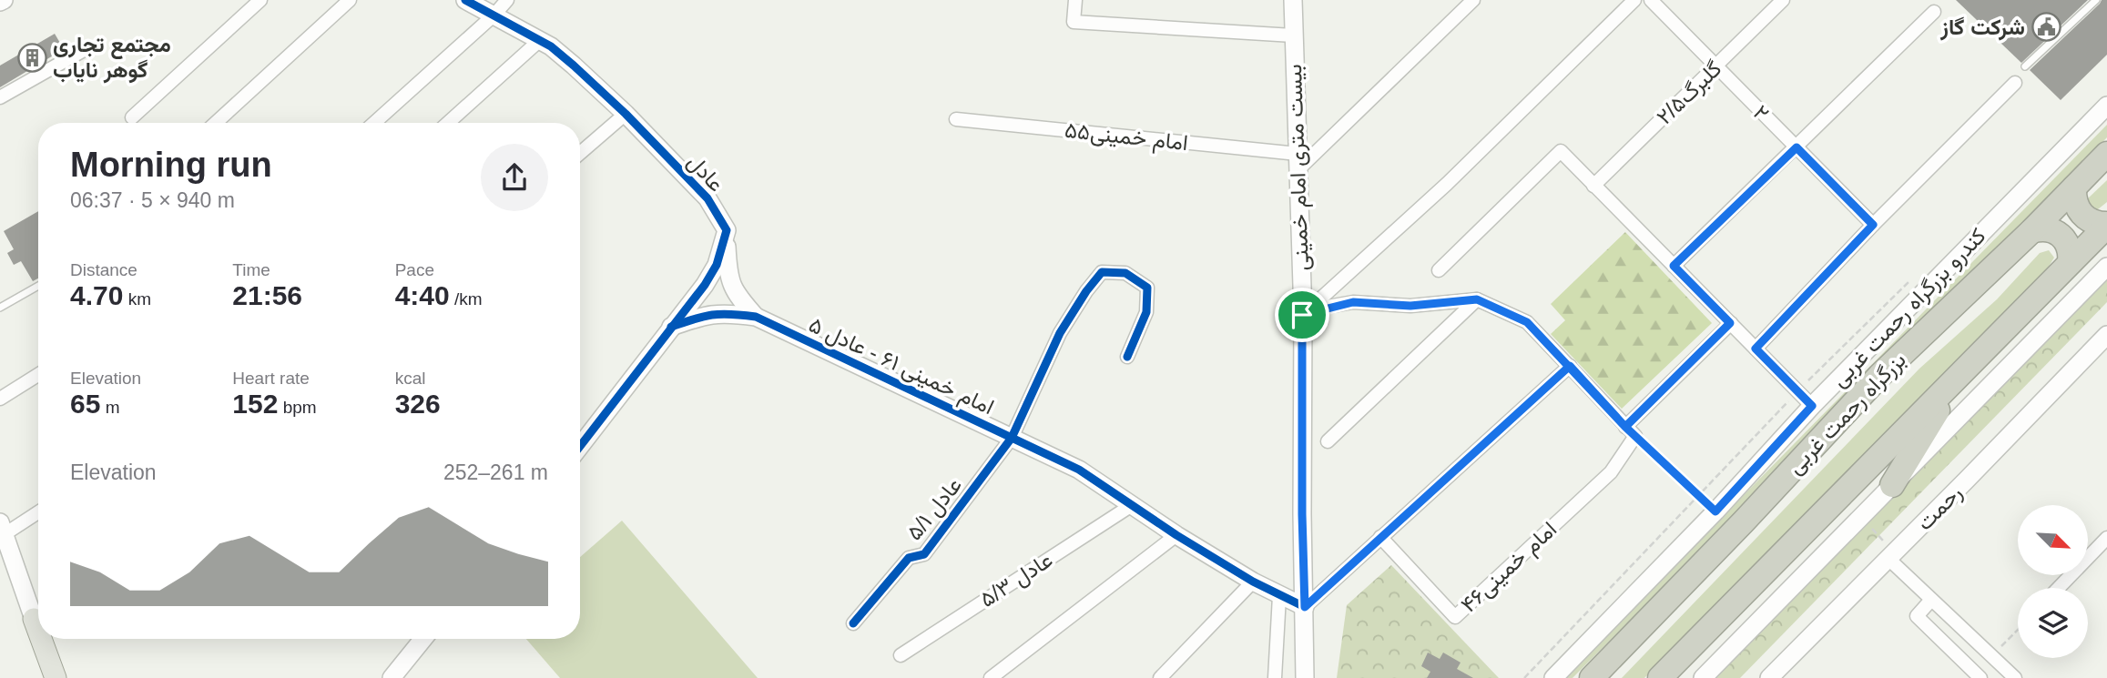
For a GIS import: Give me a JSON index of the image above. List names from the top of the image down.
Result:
{
  "streets": {
    "highway": ["بزرگراه رحمت غربی"],
    "main road": [
      "بیست متری امام خمینی",
      "عادل",
      "کندرو بزرگراه رحمت غربی",
      "امام خمینی ۶۱ - عادل ۵",
      "رحمت"
    ],
    "street": [
      "گلبرگ۲/۵",
      "۲",
      "امام خمینی۵۵",
      "عادل ۵/۱",
      "امام خمینی۴۶",
      "عادل ۵/۳"
    ]
  },
  "crossings": [
    ["گلبرگ۲/۵", "۲"],
    ["امام خمینی۵۵", "بیست متری امام خمینی"],
    ["بیست متری امام خمینی", "امام خمینی ۶۱ - عادل ۵"],
    ["عادل", "امام خمینی ۶۱ - عادل ۵"],
    ["امام خمینی ۶۱ - عادل ۵", "عادل ۵/۱"],
    ["امام خمینی ۶۱ - عادل ۵", "عادل ۵/۳"]
  ],
  "places": {
    "public building": ["شرکت گاز"],
    "building": ["مجتمع تجاری گوهر نایاب"]
  },
  "north": "bottom right",
  "page": {
    "heading": ["Morning run", "06:37 · 5 × 940 m"],
    "stats": [
      ["Distance", "4.70 km"],
      ["Time", "21:56"],
      ["Pace", "4:40 /km"],
      ["Elevation", "65 m"],
      ["Heart rate", "152 bpm"],
      ["kcal", "326"]
    ],
    "chart": ["Elevation", "252–261 m"]
  }
}
